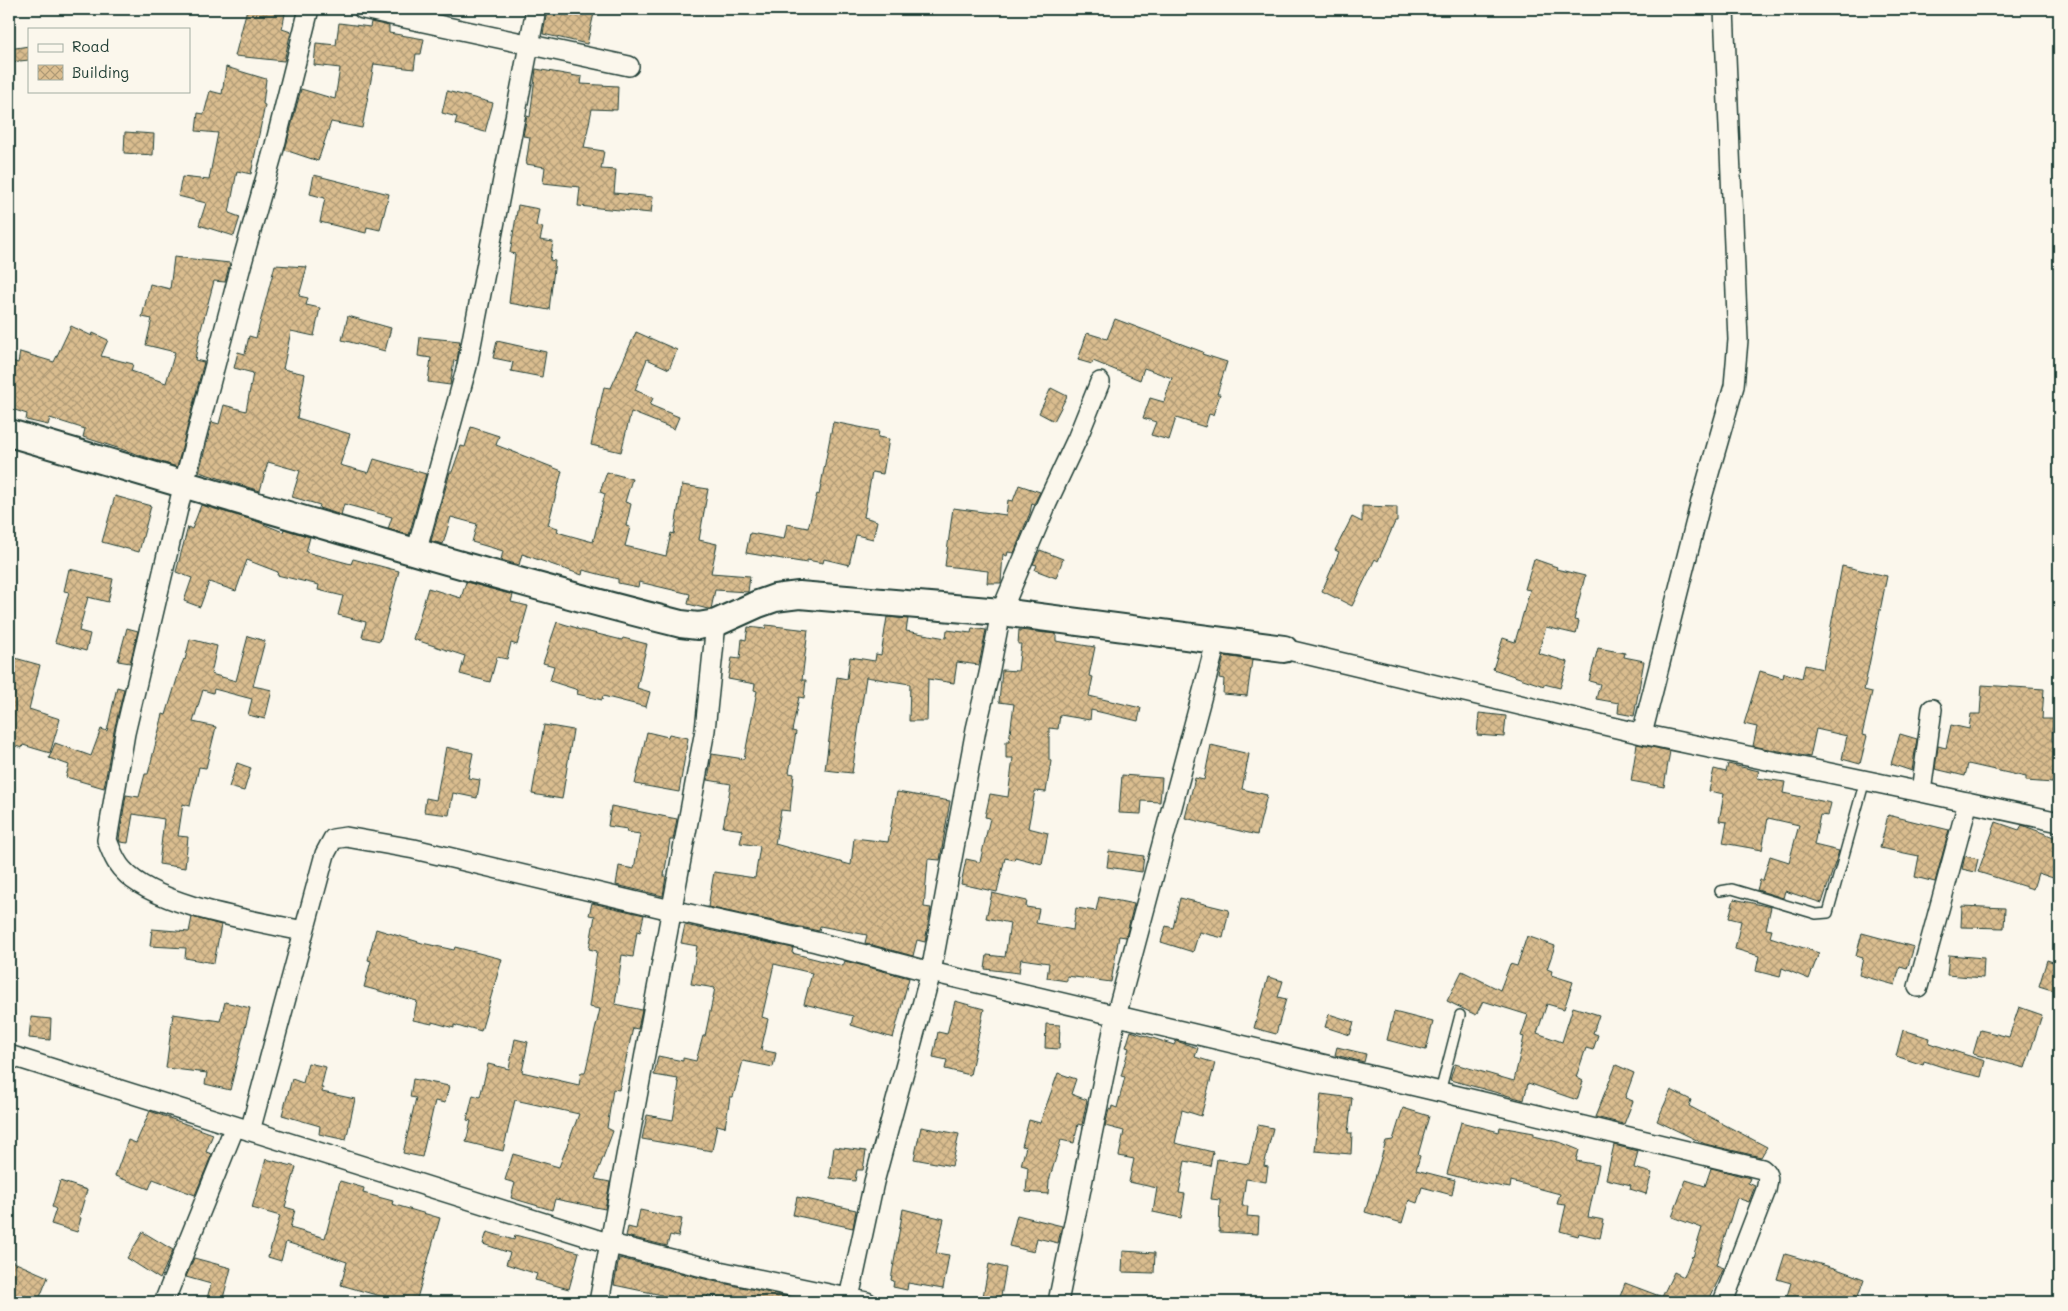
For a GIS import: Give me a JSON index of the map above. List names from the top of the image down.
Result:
{
  "legend": ["Road", "Building"]
}
